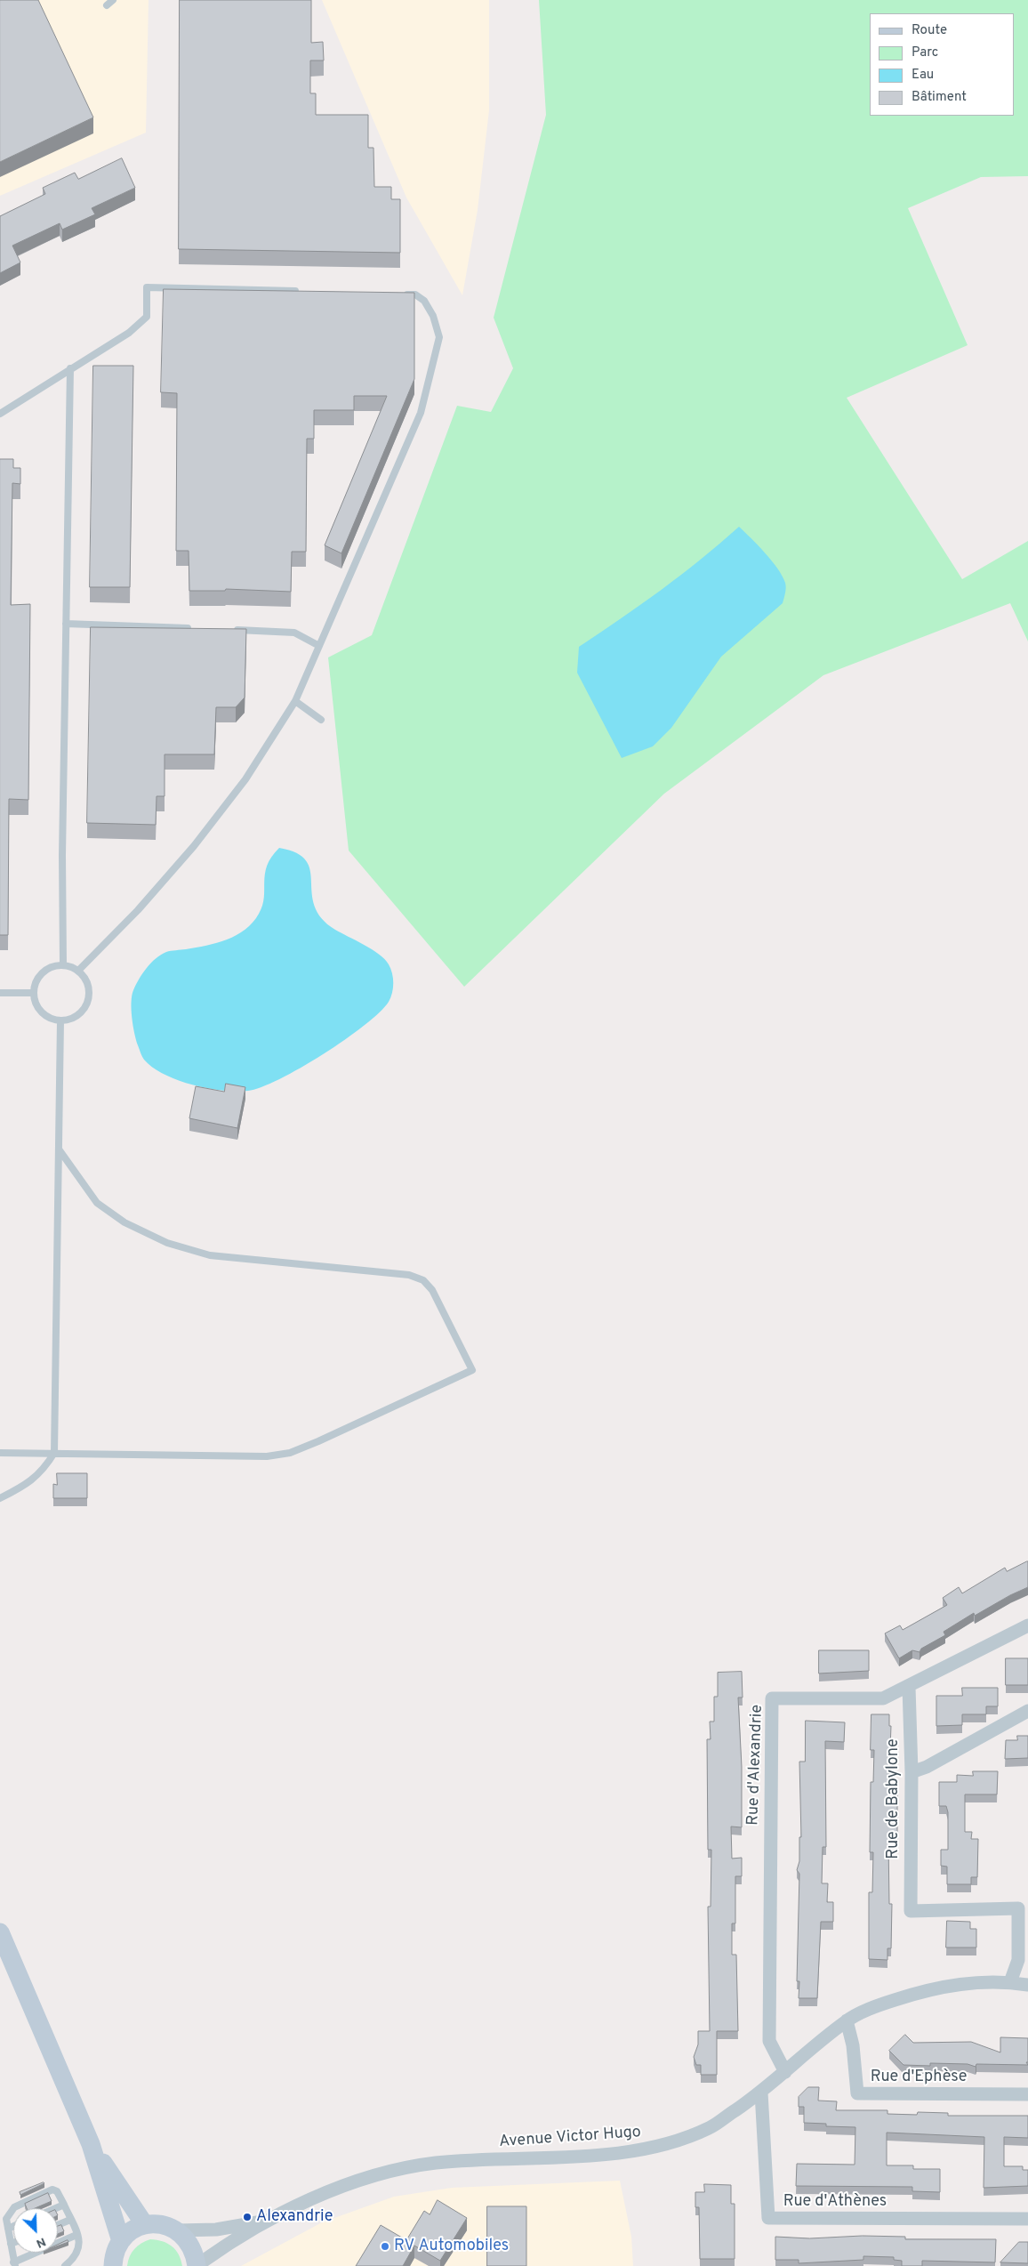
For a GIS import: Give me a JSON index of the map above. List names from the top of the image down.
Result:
{
  "streets": {
    "street": [
      "Rue d'Alexandrie",
      "Rue de Babylone",
      "Rue d'Ephèse",
      "Avenue Victor Hugo",
      "Rue d'Athènes"
    ]
  },
  "crossings": [
    ["Rue d'Alexandrie", "Rue de Babylone"],
    ["Rue d'Alexandrie", "Avenue Victor Hugo"],
    ["Rue d'Ephèse", "Avenue Victor Hugo"],
    ["Avenue Victor Hugo", "Rue d'Athènes"]
  ],
  "places": ["Alexandrie", "RV Automobiles"],
  "legend": [
    "Route",
    "Parc",
    "Eau",
    "Bâtiment"
  ],
  "north": "bottom right"
}
